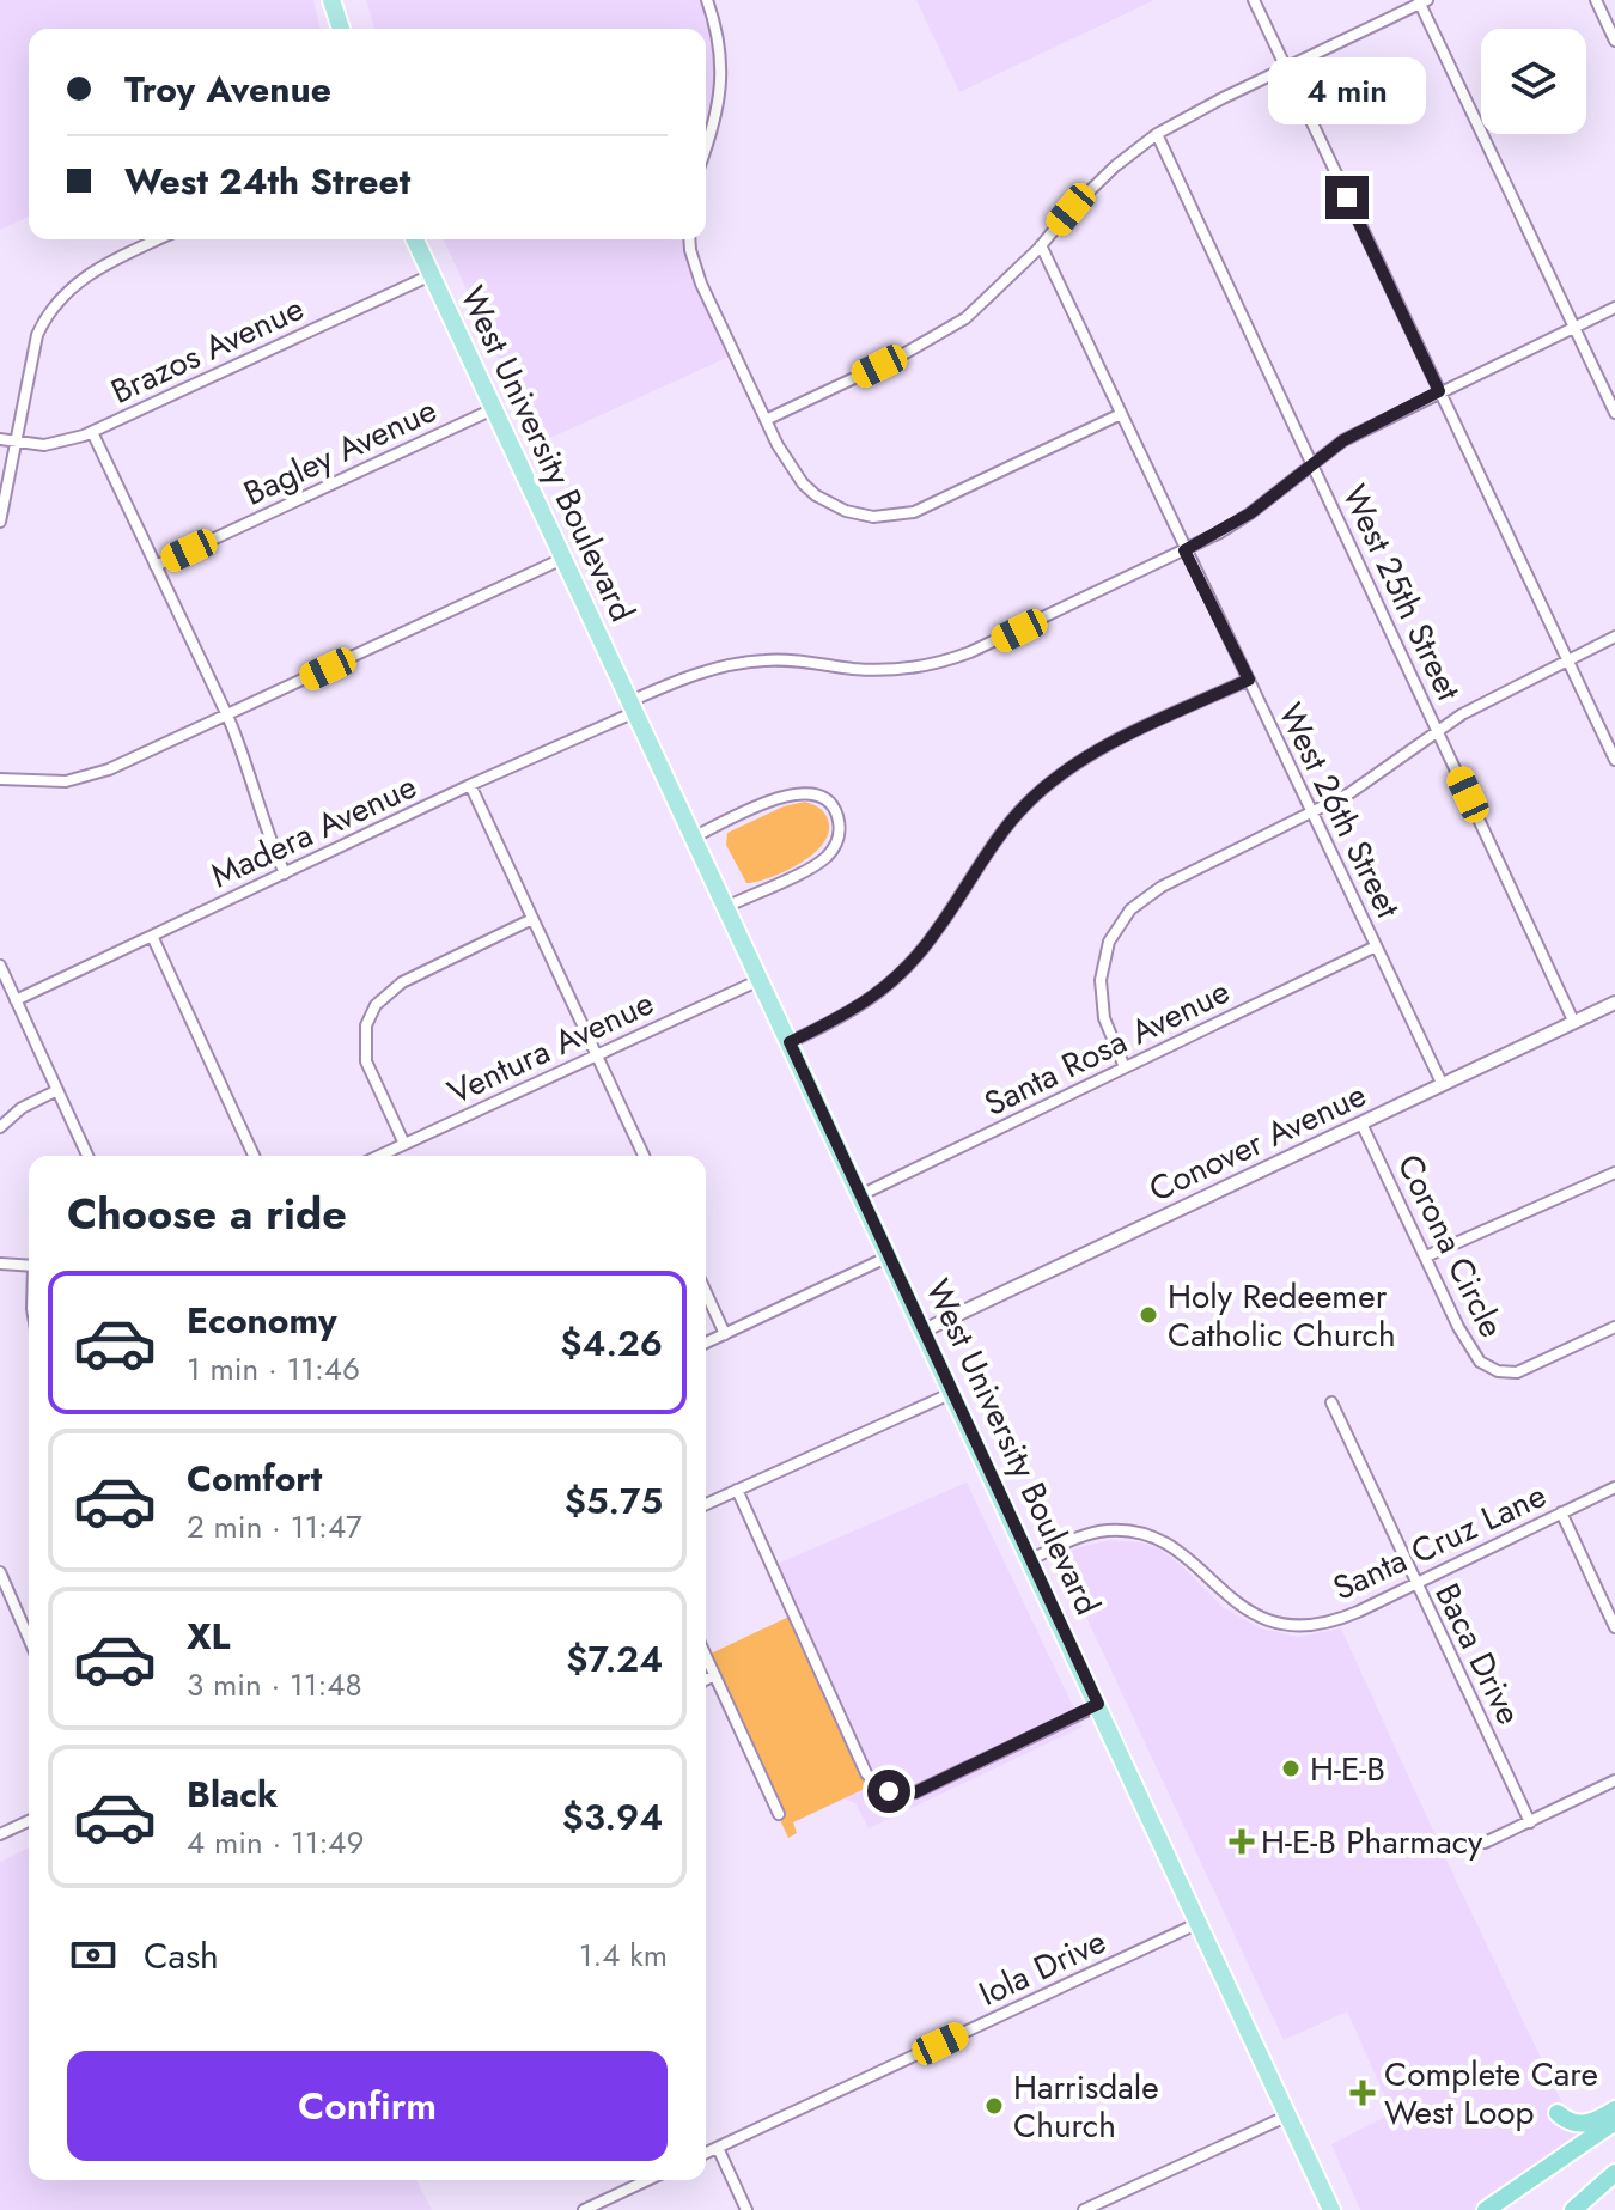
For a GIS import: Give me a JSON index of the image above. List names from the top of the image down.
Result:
{
  "streets": {
    "main road": ["West University Boulevard"],
    "street": [
      "Brazos Avenue",
      "Bagley Avenue",
      "West 25th Street",
      "West 26th Street",
      "Madera Avenue",
      "Ventura Avenue",
      "Santa Rosa Avenue",
      "Conover Avenue",
      "Corona Circle",
      "Santa Cruz Lane",
      "Baca Drive",
      "Iola Drive"
    ]
  },
  "crossings": [
    ["Brazos Avenue", "West University Boulevard"],
    ["Bagley Avenue", "West University Boulevard"],
    ["West University Boulevard", "Madera Avenue"],
    ["West University Boulevard", "Ventura Avenue"],
    ["West University Boulevard", "Santa Rosa Avenue"],
    ["West University Boulevard", "Conover Avenue"],
    ["West University Boulevard", "Santa Cruz Lane"],
    ["West University Boulevard", "Iola Drive"],
    ["West 25th Street", "Madera Avenue"],
    ["West 25th Street", "Conover Avenue"],
    ["West 26th Street", "Madera Avenue"],
    ["West 26th Street", "Santa Rosa Avenue"],
    ["West 26th Street", "Conover Avenue"],
    ["Conover Avenue", "Corona Circle"],
    ["Santa Cruz Lane", "Baca Drive"]
  ],
  "places": {
    "other": ["Holy Redeemer Catholic Church", "H-E-B", "Harrisdale Church"],
    "health": ["H-E-B Pharmacy", "Complete Care West Loop"]
  },
  "page": {
    "banner": ["Troy Avenue", "West 24th Street"],
    "bubble": "4 min",
    "heading": "Choose a ride",
    "list": [
      {
        "name": "Economy",
        "note": "1 min · 11:46",
        "value": "$4.26"
      },
      {
        "name": "Comfort",
        "note": "2 min · 11:47",
        "value": "$5.75"
      },
      {
        "name": "XL",
        "note": "3 min · 11:48",
        "value": "$7.24"
      },
      {
        "name": "Black",
        "note": "4 min · 11:49",
        "value": "$3.94"
      }
    ],
    "pay": ["Cash", "1.4 km"],
    "buttons": "Confirm"
  }
}
